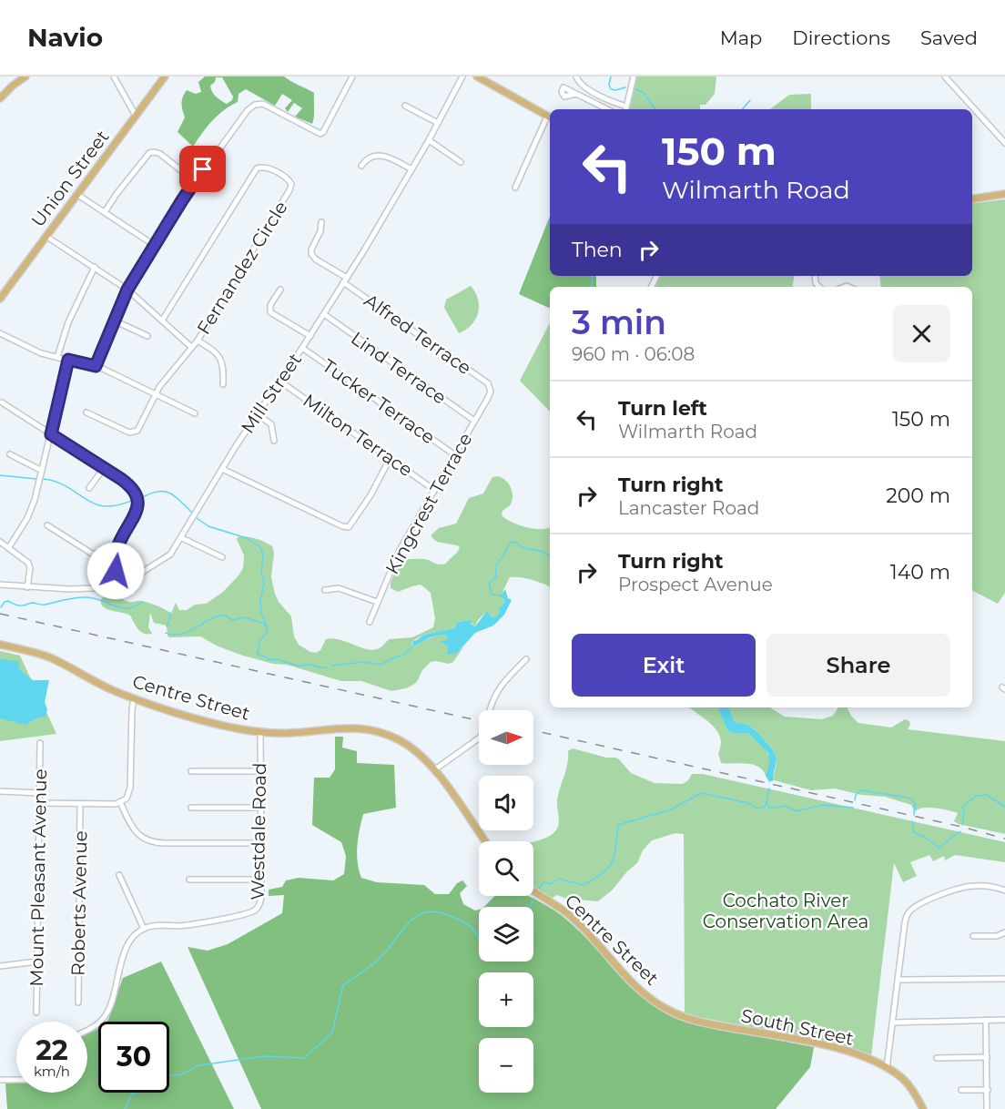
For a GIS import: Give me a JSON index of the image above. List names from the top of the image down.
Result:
{
  "streets": {
    "main road": ["Union Street", "Centre Street", "South Street"],
    "street": [
      "Fernandez Circle",
      "Alfred Terrace",
      "Lind Terrace",
      "Mill Street",
      "Tucker Terrace",
      "Milton Terrace",
      "Kingcrest Terrace",
      "Westdale Road",
      "Mount Pleasant Avenue",
      "Roberts Avenue"
    ]
  },
  "crossings": [
    ["Alfred Terrace", "Mill Street"],
    ["Alfred Terrace", "Kingcrest Terrace"],
    ["Lind Terrace", "Mill Street"],
    ["Lind Terrace", "Kingcrest Terrace"],
    ["Mill Street", "Tucker Terrace"],
    ["Mill Street", "Milton Terrace"],
    ["Tucker Terrace", "Kingcrest Terrace"],
    ["Milton Terrace", "Kingcrest Terrace"],
    ["Centre Street", "Westdale Road"],
    ["Centre Street", "South Street"]
  ],
  "parks": ["Cochato River Conservation Area"],
  "north": "right",
  "page": {
    "header": "Navio",
    "nav": ["Map", "Directions", "Saved"],
    "turn": ["150 m", "Wilmarth Road"],
    "then": "Then",
    "heading": ["3 min", "960 m · 06:08"],
    "list": [
      {
        "name": "Turn left",
        "note": "Wilmarth Road",
        "value": "150 m"
      },
      {
        "name": "Turn right",
        "note": "Lancaster Road",
        "value": "200 m"
      },
      {
        "name": "Turn right",
        "note": "Prospect Avenue",
        "value": "140 m"
      }
    ],
    "buttons": ["Exit", "Share"],
    "map_buttons": ["+", "−"],
    "speed": "22 km/h",
    "limit": "30"
  }
}
